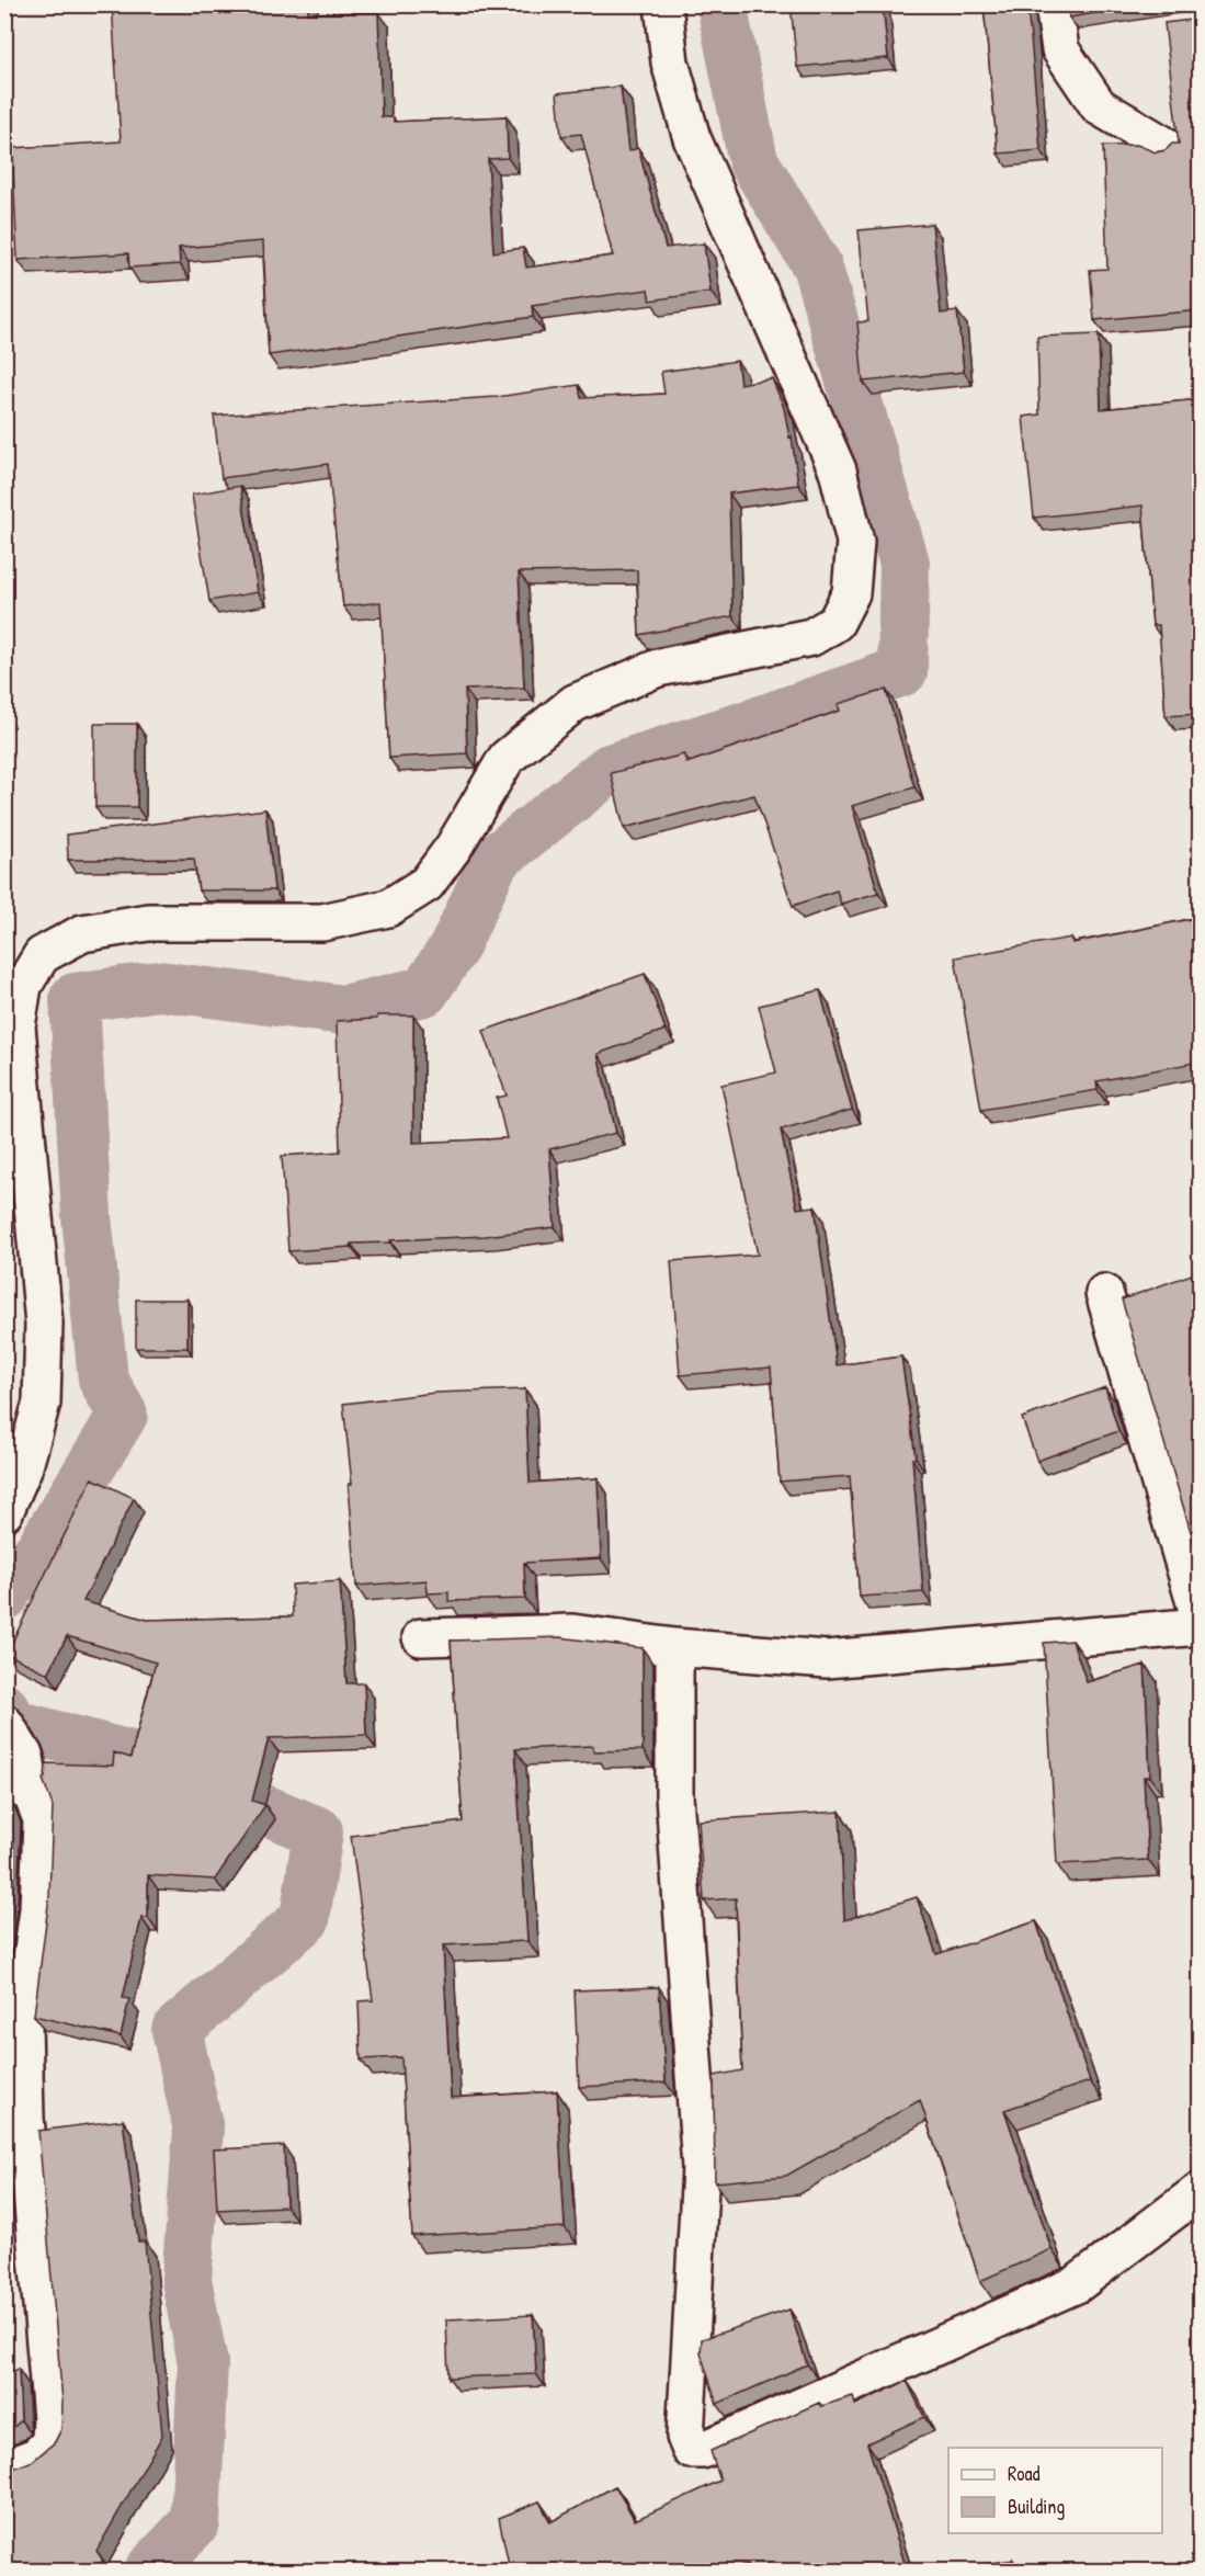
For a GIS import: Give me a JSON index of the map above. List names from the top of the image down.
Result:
{
  "legend": ["Road", "Building"]
}
